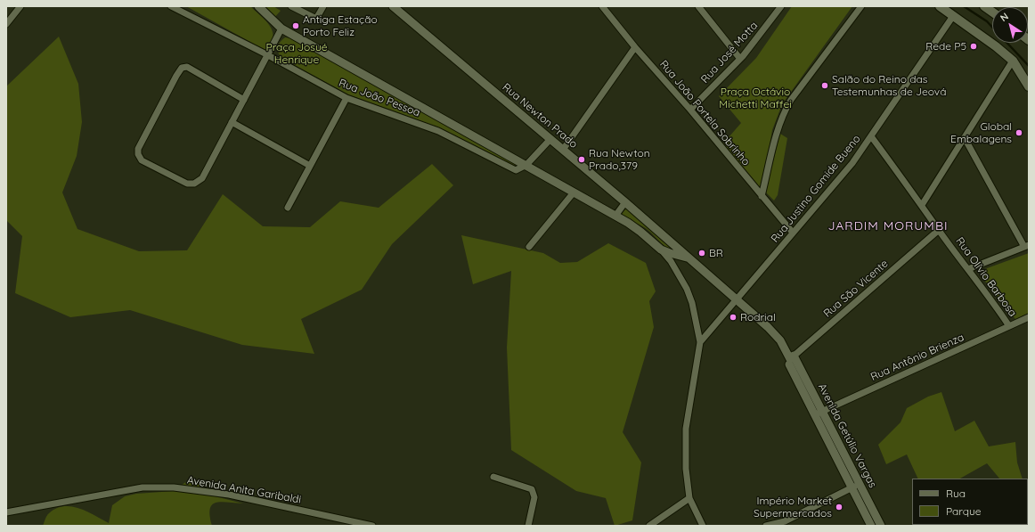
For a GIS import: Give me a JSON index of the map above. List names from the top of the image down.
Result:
{
  "streets": {
    "street": [
      "Rua José Motta",
      "Rua João Pessoa",
      "Rua João Portela Sobrinho",
      "Rua Newton Prado",
      "Rua Justino Gomide Bueno",
      "Rua Olívio Barbosa",
      "Rua São Vicente",
      "Rua Antônio Brienza",
      "Avenida Getúlio Vargas",
      "Avenida Anita Garibaldi"
    ]
  },
  "crossings": [
    ["Rua José Motta", "Rua João Portela Sobrinho"],
    ["Rua João Portela Sobrinho", "Rua Justino Gomide Bueno"],
    ["Rua Newton Prado", "Rua Justino Gomide Bueno"],
    ["Rua Newton Prado", "Avenida Getúlio Vargas"],
    ["Rua Justino Gomide Bueno", "Rua Olívio Barbosa"],
    ["Rua Justino Gomide Bueno", "Avenida Getúlio Vargas"],
    ["Rua Olívio Barbosa", "Rua São Vicente"],
    ["Rua Olívio Barbosa", "Rua Antônio Brienza"],
    ["Rua São Vicente", "Avenida Getúlio Vargas"],
    ["Rua Antônio Brienza", "Avenida Getúlio Vargas"]
  ],
  "districts": ["JARDIM MORUMBI"],
  "parks": ["Praça Josué Henrique", "Praça Octávio Michetti Maffei"],
  "places": [
    "Antiga Estação Porto Feliz",
    "Rede P5",
    "Salão do Reino das Testemunhas de Jeová",
    "Global Embalagens",
    "Rua Newton Prado,379",
    "BR",
    "Rodrial",
    "Império Market Supermercados"
  ],
  "legend": ["Rua", "Parque"],
  "north": "top left"
}
